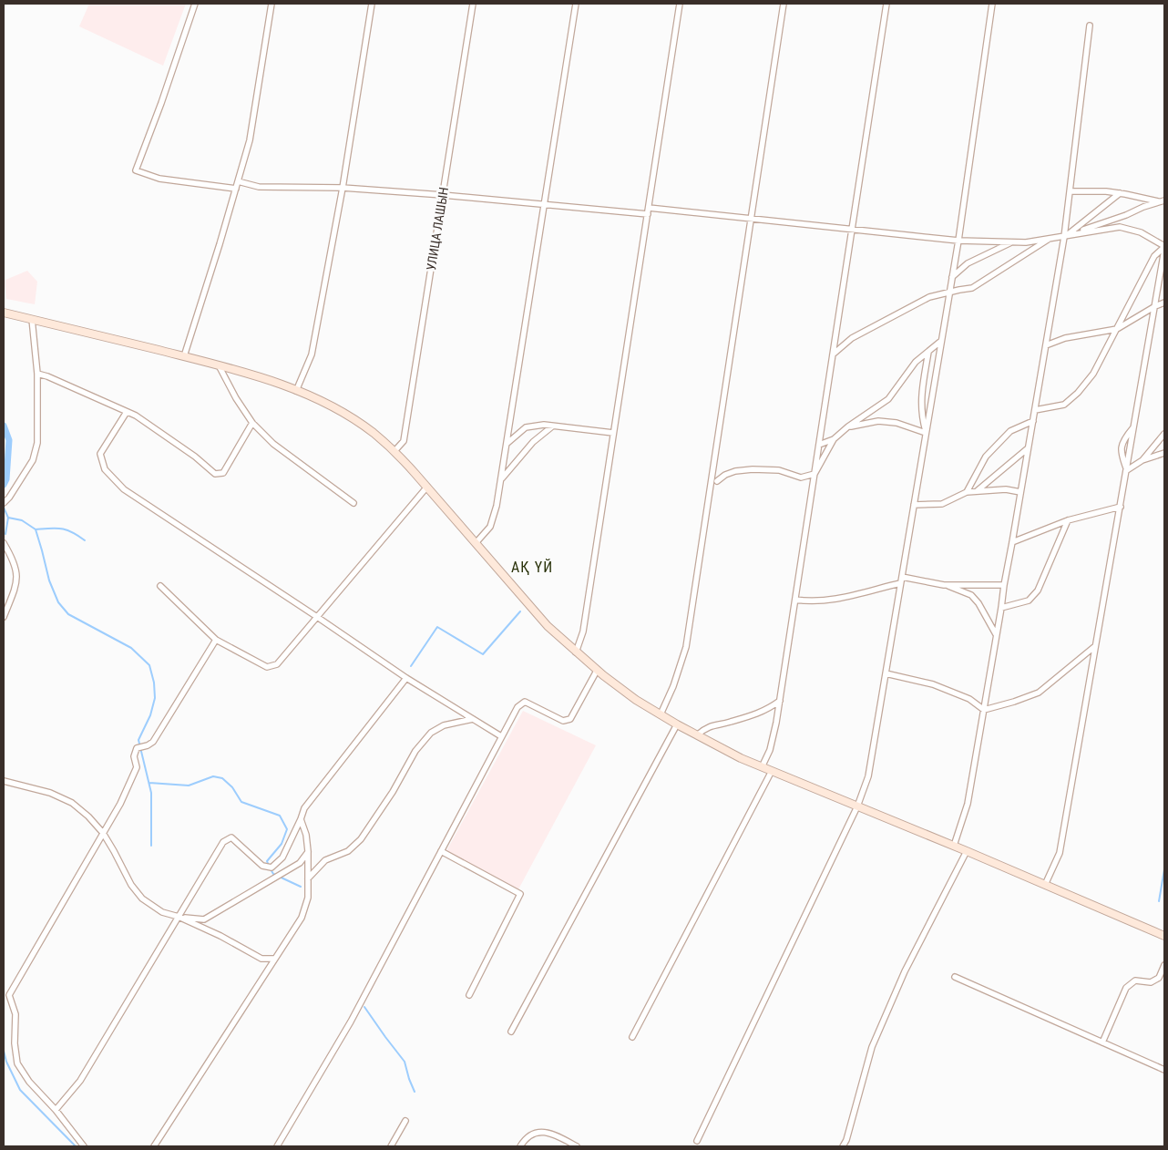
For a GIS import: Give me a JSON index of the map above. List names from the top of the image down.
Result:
{
  "streets": {
    "street": ["УЛИЦА ЛАШЫН"]
  },
  "districts": ["АҚ ҮЙ"]
}
